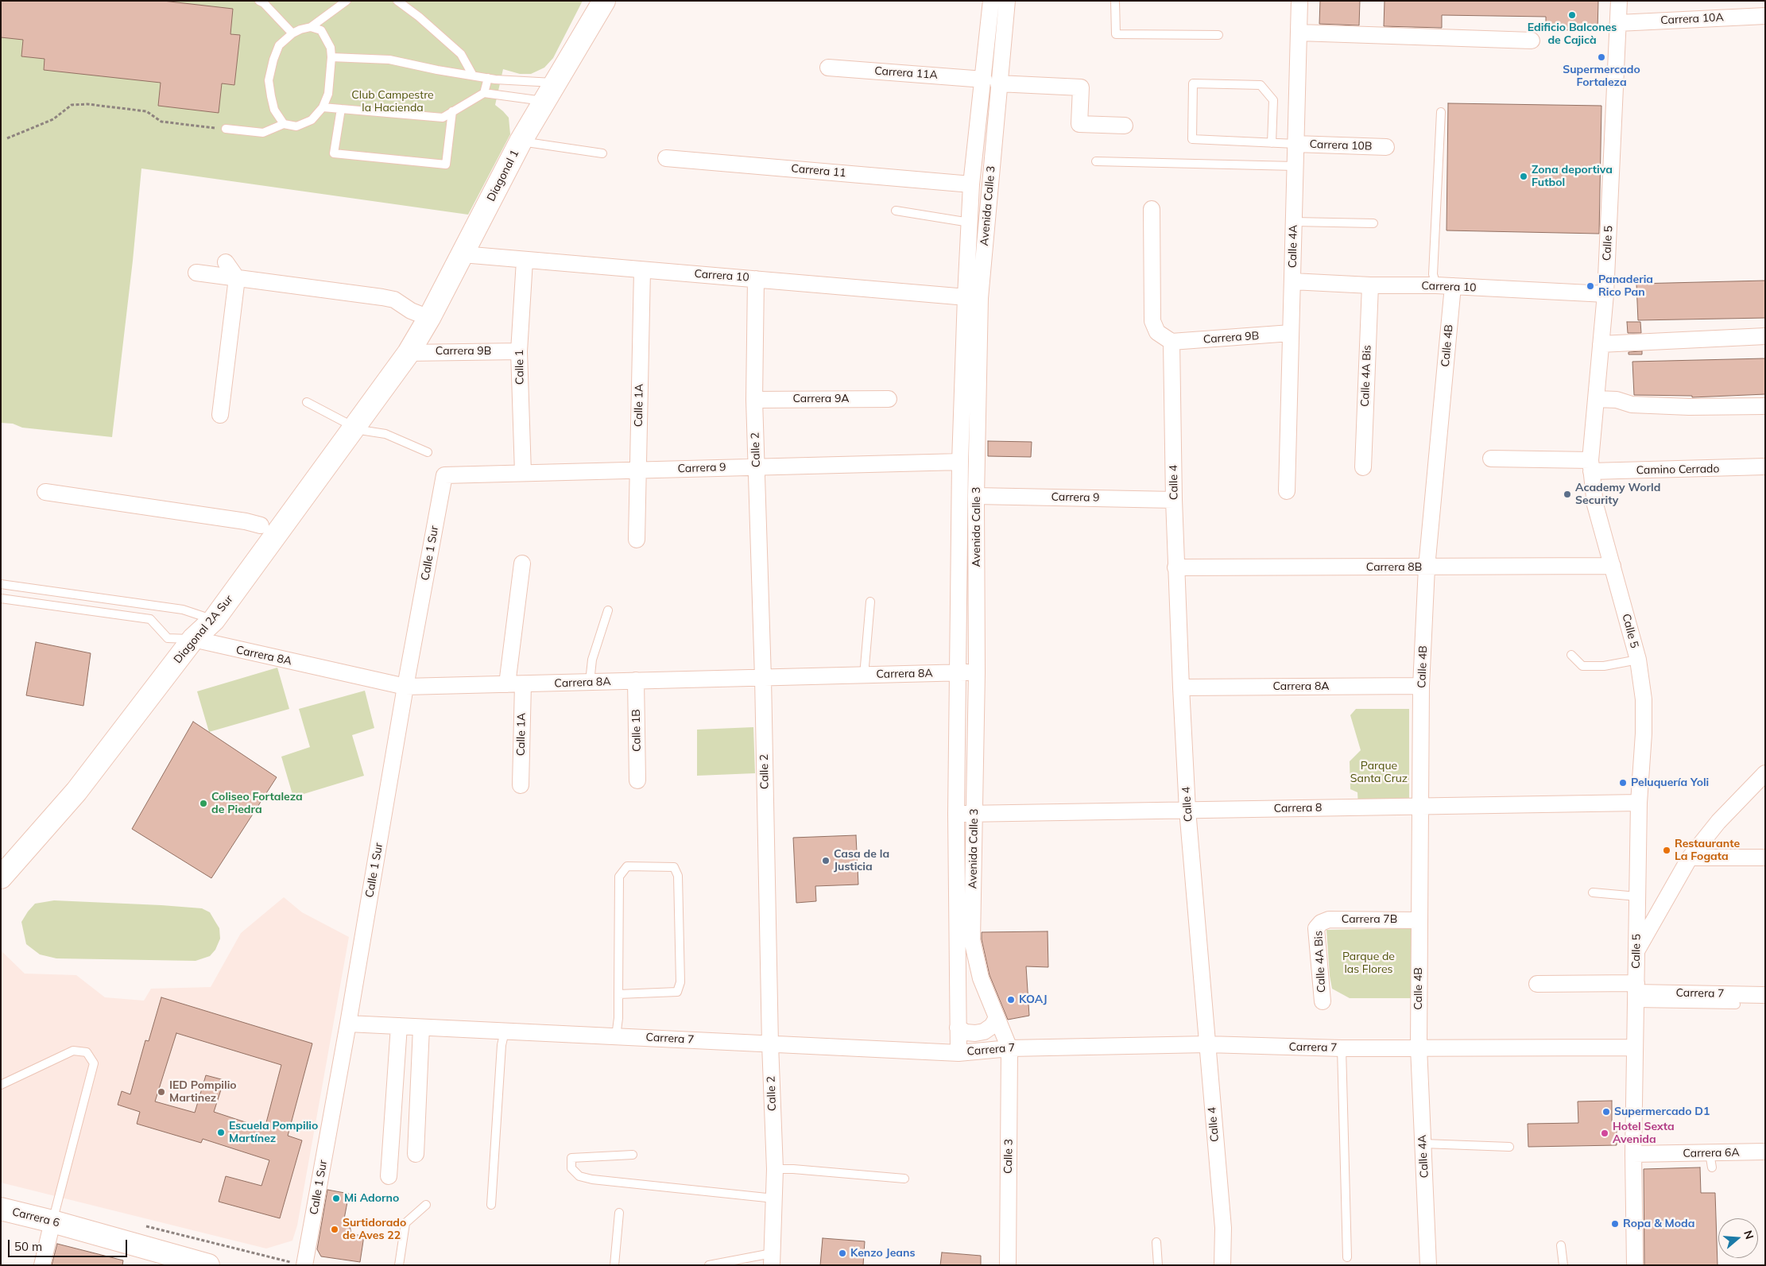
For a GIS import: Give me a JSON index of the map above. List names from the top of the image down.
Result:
{
  "streets": {
    "main road": ["Diagonal 1", "Diagonal 2A Sur", "Carrera 6"],
    "street": [
      "Carrera 10A",
      "Carrera 11A",
      "Carrera 10B",
      "Carrera 11",
      "Avenida Calle 3",
      "Calle 5",
      "Calle 4A",
      "Carrera 10",
      "Carrera 9B",
      "Calle 4B",
      "Calle 1",
      "Calle 4A Bis",
      "Carrera 9A",
      "Calle 1A",
      "Calle 2",
      "Carrera 9",
      "Camino Cerrado",
      "Calle 4",
      "Calle 1 Sur",
      "Carrera 8B",
      "Carrera 8A",
      "Calle 1B",
      "Carrera 8",
      "Carrera 7B",
      "Carrera 7",
      "Carrera 6A",
      "Calle 3"
    ]
  },
  "crossings": [
    ["Carrera 10A", "Calle 5"],
    ["Carrera 11A", "Avenida Calle 3"],
    ["Carrera 10B", "Calle 4A"],
    ["Carrera 11", "Avenida Calle 3"],
    ["Diagonal 1", "Carrera 10"],
    ["Diagonal 1", "Carrera 9B"],
    ["Diagonal 1", "Diagonal 2A Sur"],
    ["Avenida Calle 3", "Carrera 10"],
    ["Avenida Calle 3", "Carrera 9"],
    ["Avenida Calle 3", "Carrera 8A"],
    ["Avenida Calle 3", "Carrera 8"],
    ["Avenida Calle 3", "Carrera 7"],
    ["Avenida Calle 3", "Calle 3"],
    ["Calle 5", "Carrera 10"],
    ["Calle 5", "Camino Cerrado"],
    ["Calle 5", "Carrera 8B"],
    ["Calle 5", "Carrera 8"],
    ["Calle 5", "Carrera 7"],
    ["Calle 5", "Carrera 6A"],
    ["Calle 4A", "Carrera 10"],
    ["Calle 4A", "Carrera 9B"],
    ["Calle 4A", "Calle 4B"],
    ["Calle 4A", "Carrera 7"],
    ["Carrera 10", "Calle 4B"],
    ["Carrera 10", "Calle 1"],
    ["Carrera 10", "Calle 4A Bis"],
    ["Carrera 10", "Calle 1A"],
    ["Carrera 10", "Calle 2"],
    ["Carrera 9B", "Calle 1"],
    ["Carrera 9B", "Calle 4"],
    ["Carrera 9B", "Diagonal 2A Sur"],
    ["Calle 4B", "Carrera 8B"],
    ["Calle 4B", "Carrera 8A"],
    ["Calle 4B", "Carrera 8"],
    ["Calle 4B", "Carrera 7B"],
    ["Calle 4B", "Carrera 7"],
    ["Calle 1", "Carrera 9"],
    ["Calle 4A Bis", "Carrera 7B"],
    ["Carrera 9A", "Calle 2"],
    ["Calle 1A", "Carrera 9"],
    ["Calle 1A", "Carrera 8A"],
    ["Calle 2", "Carrera 9"],
    ["Calle 2", "Carrera 8A"],
    ["Calle 2", "Carrera 7"],
    ["Carrera 9", "Calle 4"],
    ["Carrera 9", "Calle 1 Sur"],
    ["Calle 4", "Carrera 8B"],
    ["Calle 4", "Carrera 8A"],
    ["Calle 4", "Carrera 8"],
    ["Calle 4", "Carrera 7"],
    ["Calle 1 Sur", "Carrera 8A"],
    ["Calle 1 Sur", "Carrera 7"],
    ["Diagonal 2A Sur", "Carrera 8A"],
    ["Carrera 8A", "Calle 1B"],
    ["Carrera 7", "Calle 3"]
  ],
  "parks": ["Club Campestre la Hacienda", "Parque Santa Cruz", "Parque de las Flores"],
  "places": [
    "Edificio Balcones de Cajicà",
    "Supermercado Fortaleza",
    "Zona deportiva Futbol",
    "Panaderia Rico Pan",
    "Academy World Security",
    "Peluquería Yoli",
    "Coliseo Fortaleza de Piedra",
    "Restaurante La Fogata",
    "Casa de la Justicia",
    "KOAJ",
    "IED Pompilio Martinez",
    "Supermercado D1",
    "Escuela Pompilio Martínez",
    "Hotel Sexta Avenida",
    "Mi Adorno",
    "Ropa & Moda",
    "Surtidorado de Aves 22",
    "Kenzo Jeans"
  ],
  "scale_bar": "50 m",
  "north": "right"
}
